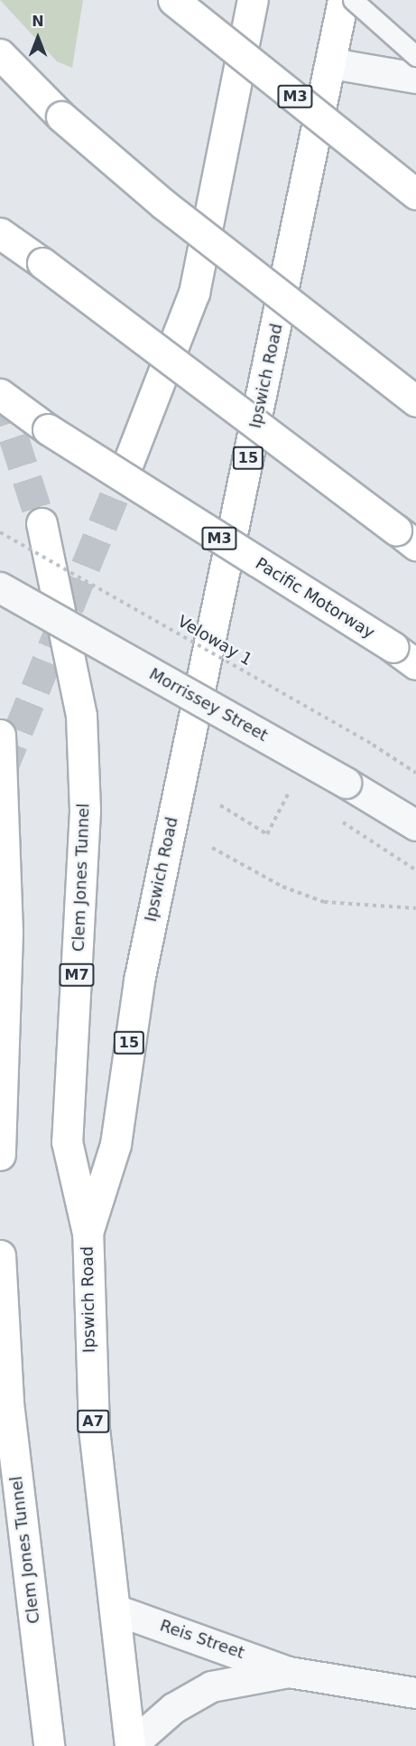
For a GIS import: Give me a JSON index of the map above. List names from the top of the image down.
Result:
{
  "streets": {
    "highway": [
      "M3",
      "Ipswich Road",
      "15",
      "Pacific Motorway",
      "Clem Jones Tunnel",
      "M7",
      "A7"
    ],
    "street": ["Morrissey Street", "Reis Street"],
    "path": ["Veloway 1"]
  },
  "crossings": [
    ["Ipswich Road", "Clem Jones Tunnel"],
    ["Ipswich Road", "Reis Street"]
  ],
  "north": "top"
}
